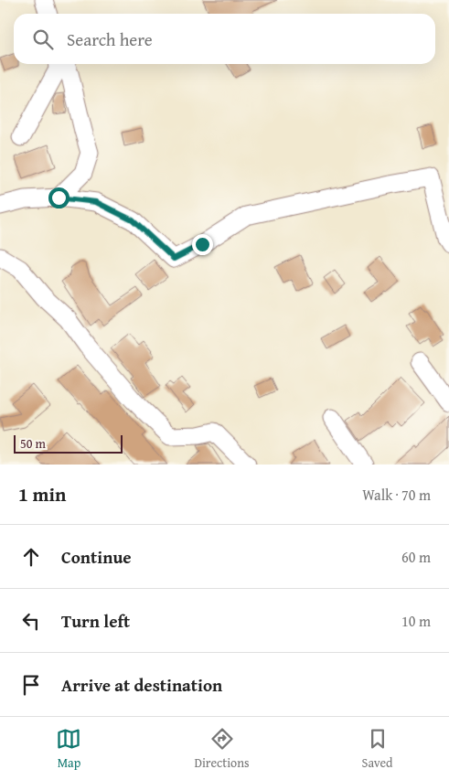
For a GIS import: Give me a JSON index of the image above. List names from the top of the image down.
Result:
{
  "scale_bar": "50 m",
  "page": {
    "search": "Search here",
    "scale": "50 m",
    "heading": ["1 min", "Walk · 70 m"],
    "list": [
      ["Continue", "60 m"],
      ["Turn left", "10 m"],
      "Arrive at destination"
    ],
    "nav": ["Map", "Directions", "Saved"]
  }
}
